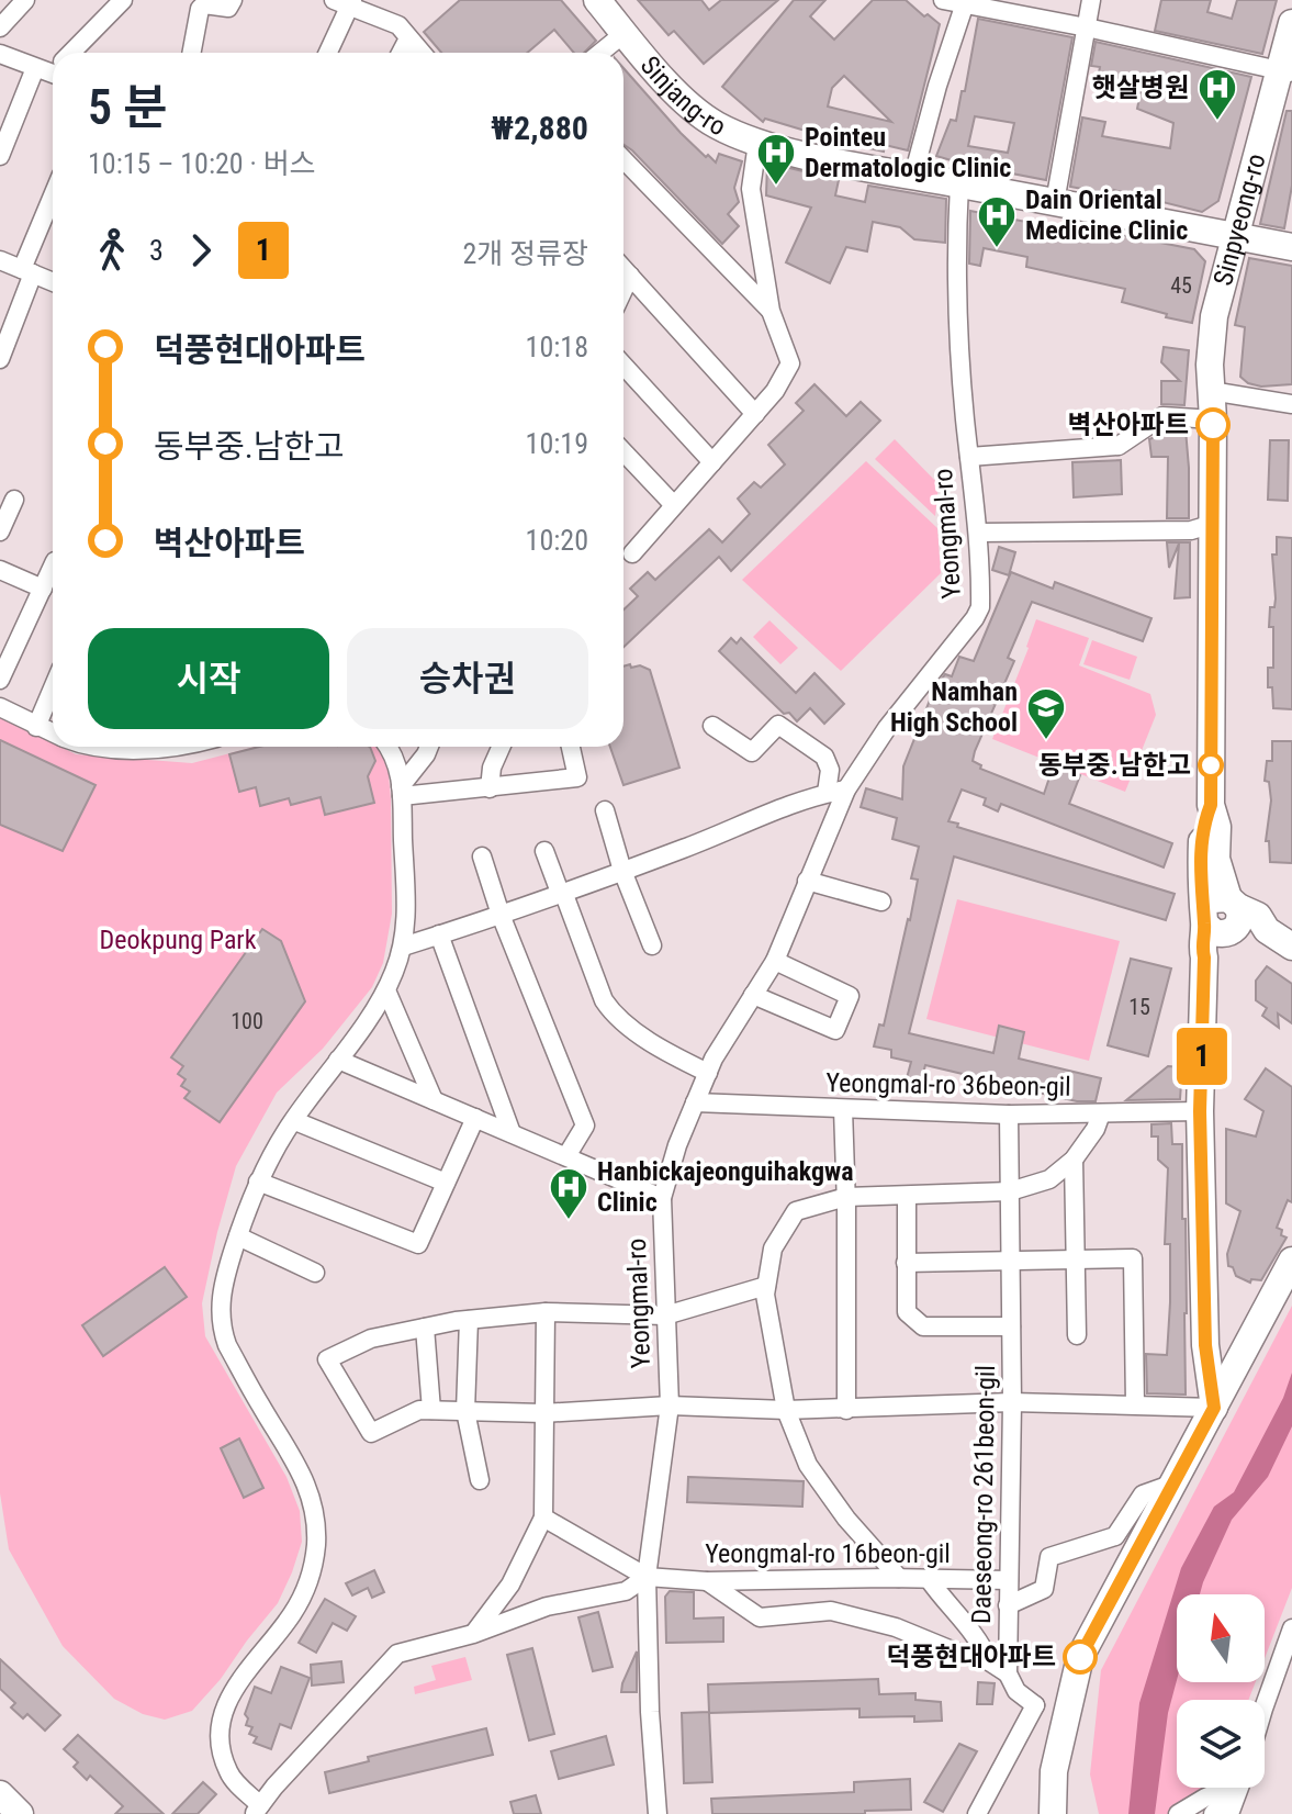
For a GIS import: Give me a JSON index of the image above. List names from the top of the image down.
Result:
{
  "streets": {
    "street": [
      "Sinjang-ro",
      "Sinpyeong-ro",
      "Yeongmal-ro",
      "Yeongmal-ro 36beon-gil",
      "Daeseong-ro 261beon-gil",
      "Yeongmal-ro 16beon-gil"
    ]
  },
  "crossings": [
    ["Sinjang-ro", "Sinpyeong-ro"],
    ["Sinjang-ro", "Yeongmal-ro"],
    ["Sinpyeong-ro", "Yeongmal-ro 36beon-gil"],
    ["Yeongmal-ro", "Yeongmal-ro 36beon-gil"],
    ["Yeongmal-ro", "Yeongmal-ro 16beon-gil"],
    ["Yeongmal-ro 36beon-gil", "Daeseong-ro 261beon-gil"],
    ["Daeseong-ro 261beon-gil", "Yeongmal-ro 16beon-gil"]
  ],
  "parks": ["Deokpung Park"],
  "places": {
    "hospital": [
      "햇살병원",
      "Pointeu Dermatologic Clinic",
      "Dain Oriental Medicine Clinic",
      "Hanbickajeonguihakgwa Clinic"
    ],
    "other": ["벽산아파트", "동부중.남한고", "덕풍현대아파트"],
    "school or university": ["Namhan High School"]
  },
  "lines": ["bus line 1"],
  "house_numbers": ["45", "15", "100"],
  "north": "top",
  "page": {
    "on_map": "1",
    "heading": ["5 분", "10:15 – 10:20 · 버스", "₩2,880"],
    "legs": ["3", "1", "2개 정류장"],
    "list": [
      {
        "name": "덕풍현대아파트",
        "value": "10:18"
      },
      {
        "name": "동부중.남한고",
        "value": "10:19"
      },
      {
        "name": "벽산아파트",
        "value": "10:20"
      }
    ],
    "buttons": ["시작", "승차권"]
  }
}
